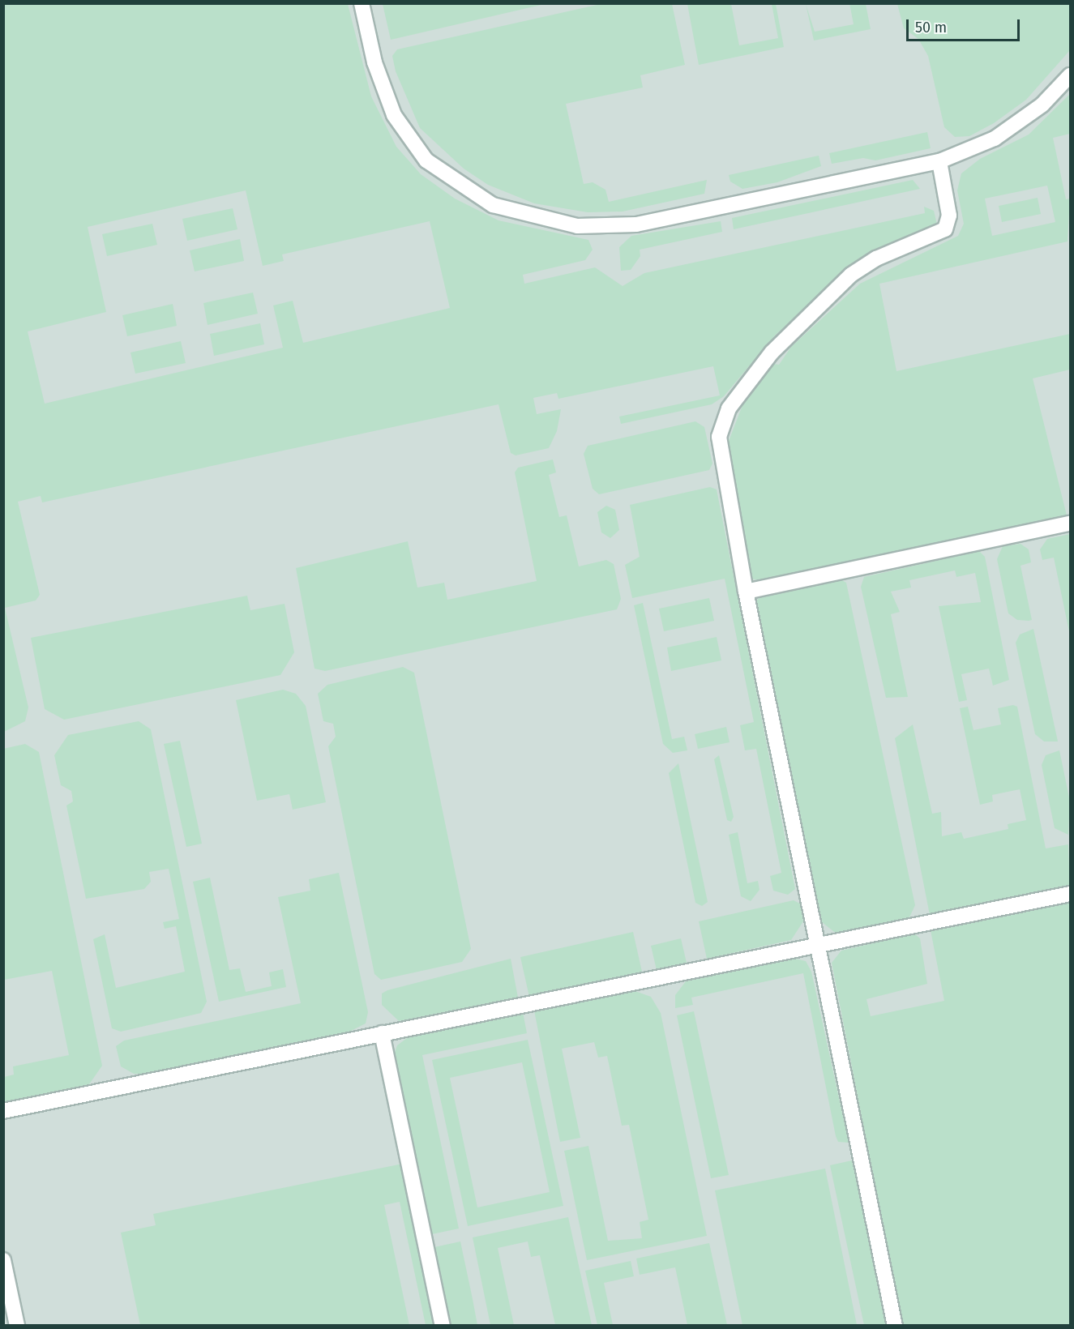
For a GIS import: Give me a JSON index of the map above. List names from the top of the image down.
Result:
{
  "scale_bar": "50 m"
}
